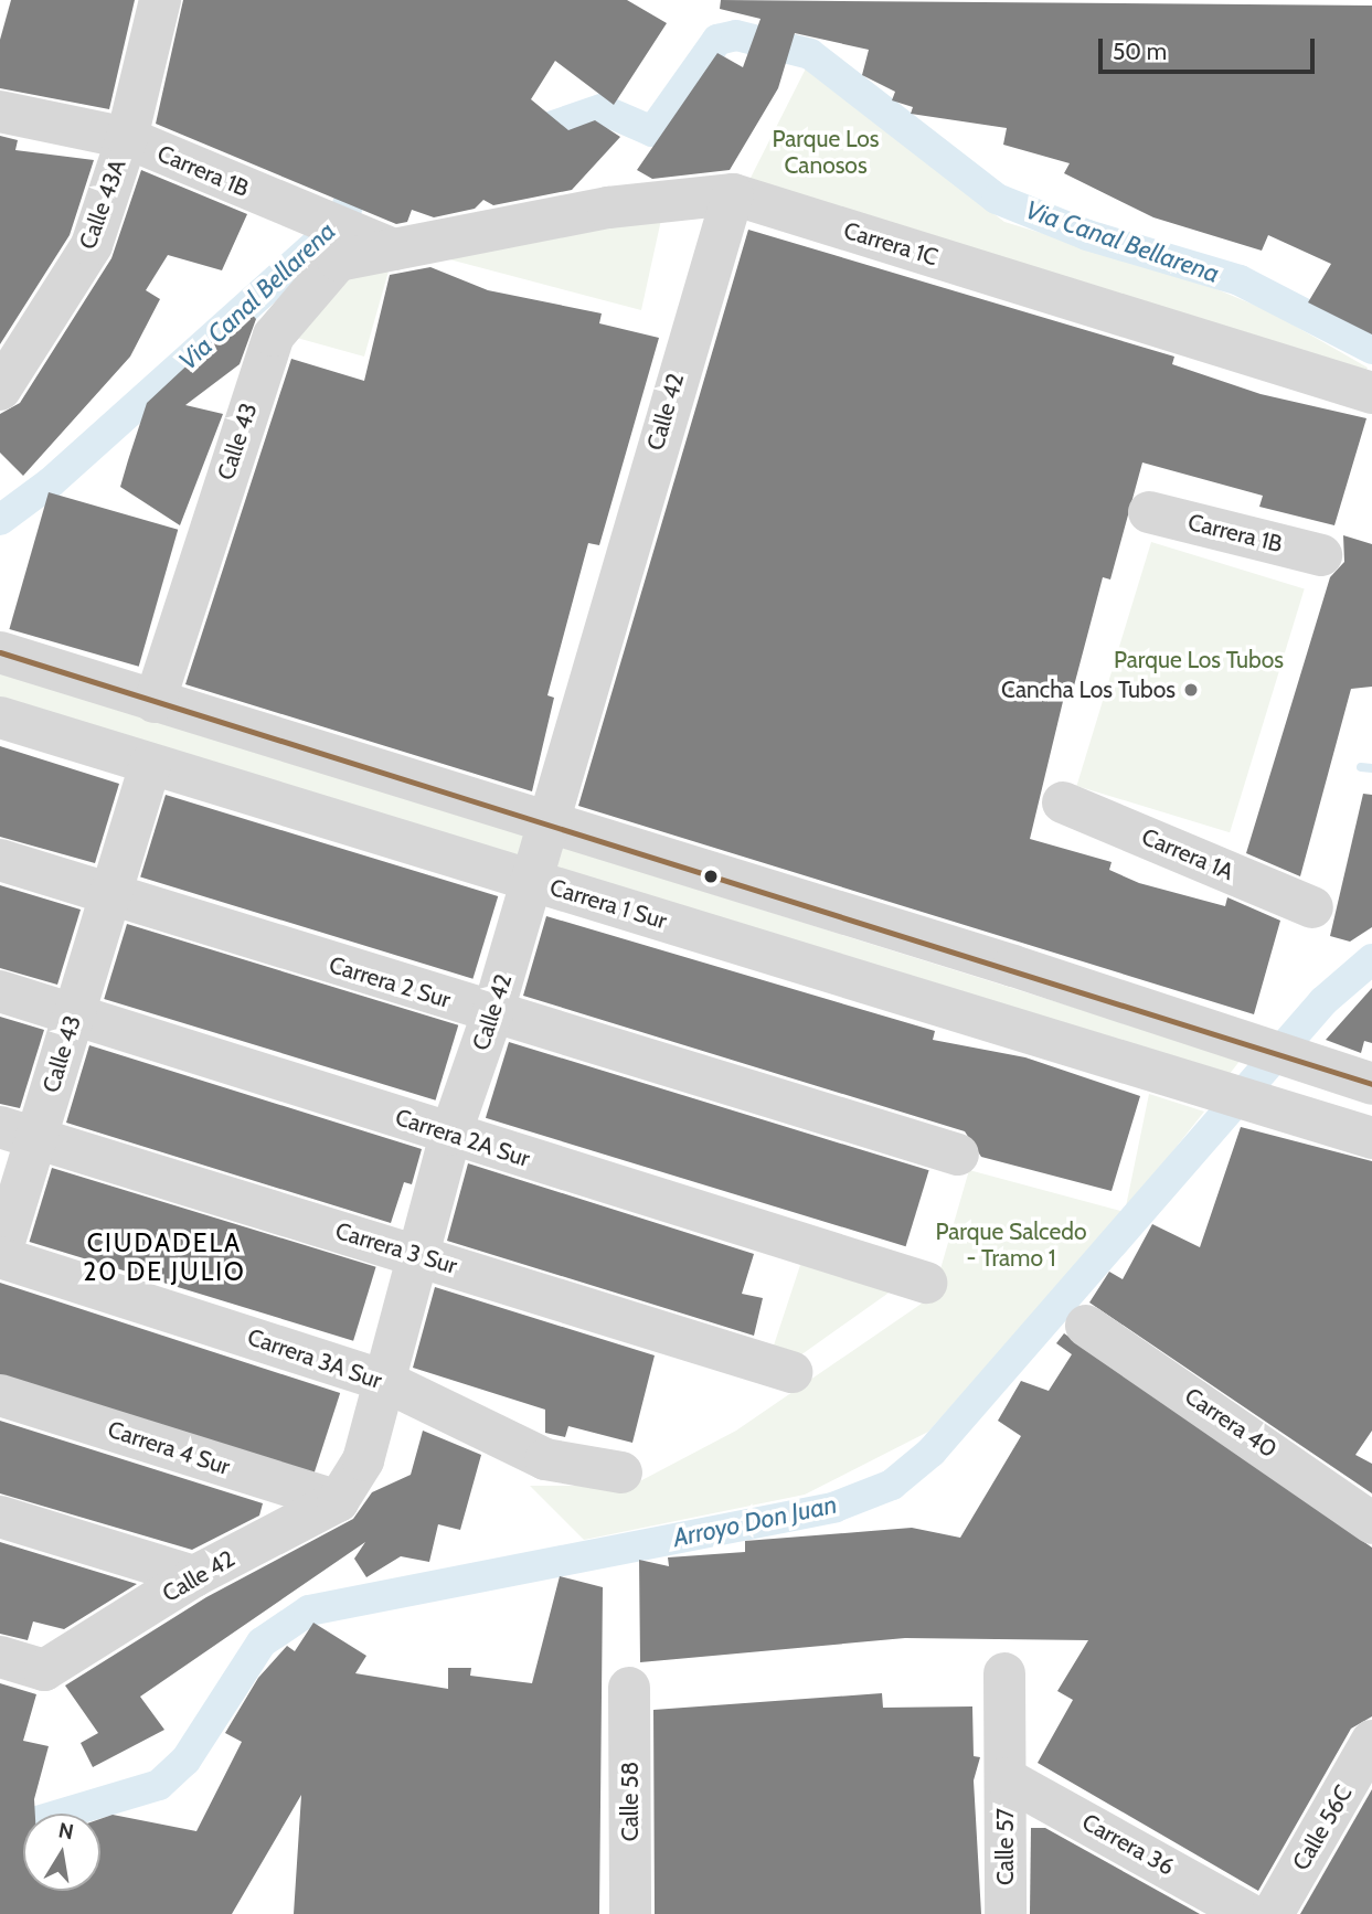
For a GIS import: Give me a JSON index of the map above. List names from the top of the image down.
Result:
{
  "streets": {
    "street": [
      "Carrera 1B",
      "Calle 43A",
      "Carrera 1C",
      "Calle 42",
      "Calle 43",
      "Carrera 1A",
      "Carrera 1 Sur",
      "Carrera 2 Sur",
      "Carrera 2A Sur",
      "Carrera 3 Sur",
      "Carrera 3A Sur",
      "Carrera 40",
      "Carrera 4 Sur",
      "Calle 58",
      "Calle 56C",
      "Carrera 36",
      "Calle 57"
    ]
  },
  "crossings": [
    ["Carrera 1B", "Calle 43A"],
    ["Carrera 1B", "Carrera 1C"],
    ["Carrera 1B", "Calle 43"],
    ["Carrera 1C", "Calle 42"],
    ["Carrera 1C", "Calle 43"],
    ["Calle 42", "Carrera 1 Sur"],
    ["Calle 42", "Carrera 2 Sur"],
    ["Calle 42", "Carrera 2A Sur"],
    ["Calle 42", "Carrera 3 Sur"],
    ["Calle 42", "Carrera 3A Sur"],
    ["Calle 42", "Carrera 4 Sur"],
    ["Calle 43", "Carrera 1 Sur"],
    ["Calle 43", "Carrera 2 Sur"],
    ["Calle 43", "Carrera 2A Sur"],
    ["Calle 43", "Carrera 3 Sur"],
    ["Calle 43", "Carrera 3A Sur"],
    ["Carrera 36", "Calle 57"]
  ],
  "districts": ["CIUDADELA 20 DE JULIO"],
  "water": ["Via Canal Bellarena", "Arroyo Don Juan"],
  "parks": ["Parque Los Canosos", "Parque Los Tubos", "Parque Salcedo - Tramo 1"],
  "places": ["Cancha Los Tubos"],
  "scale_bar": "50 m",
  "north": "top"
}
